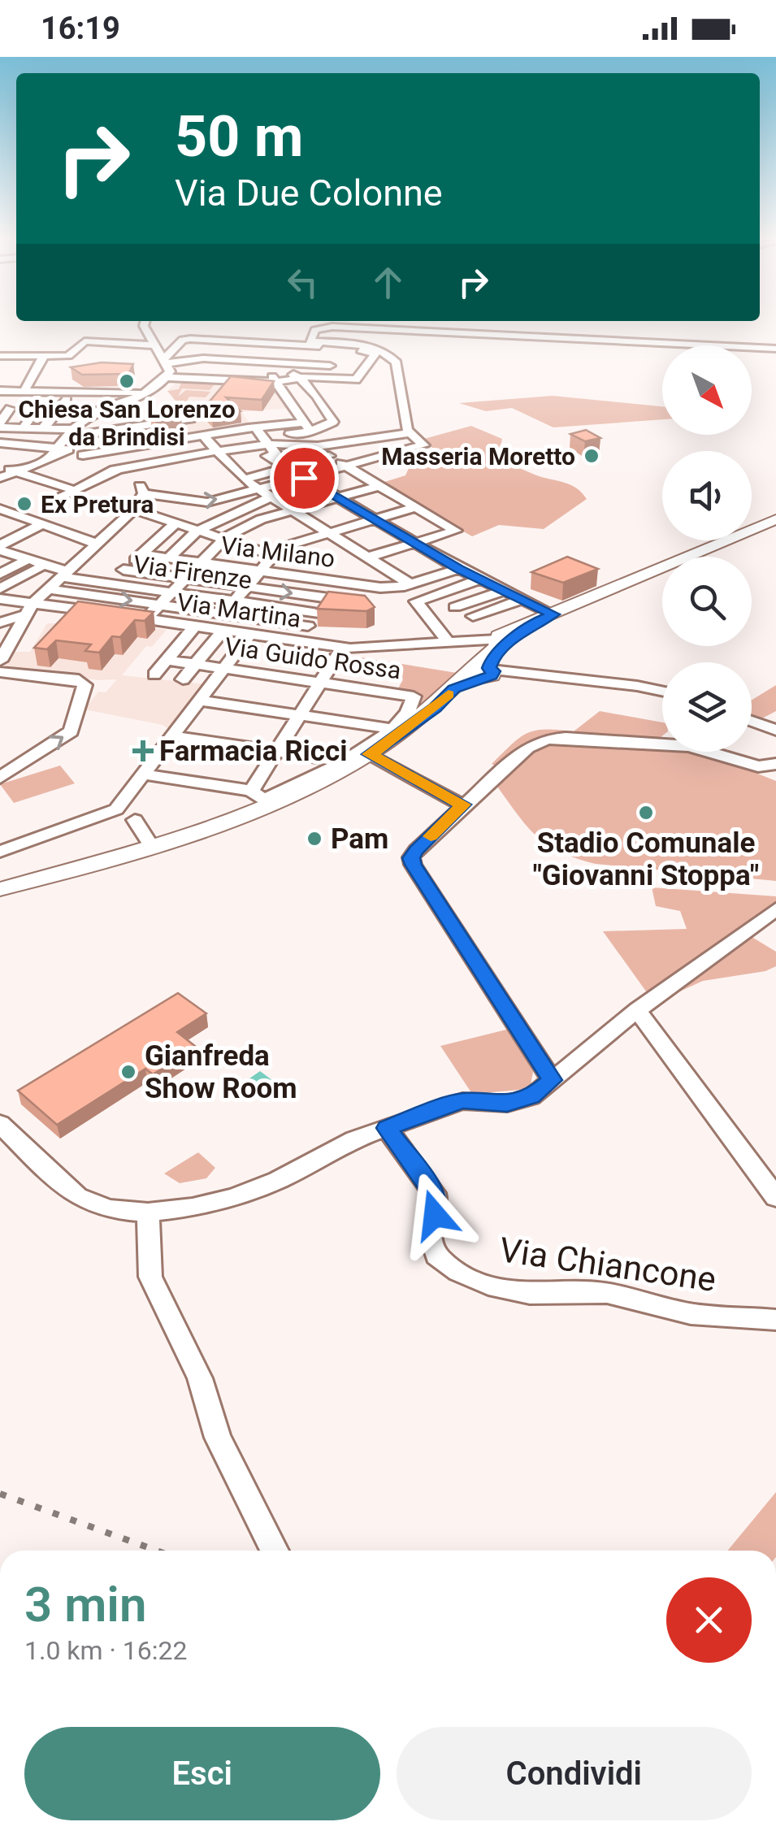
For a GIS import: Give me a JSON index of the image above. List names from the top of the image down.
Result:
{
  "streets": {
    "street": [
      "Via Milano",
      "Via Firenze",
      "Via Martina",
      "Via Guido Rossa",
      "Via Chiancone"
    ]
  },
  "places": {
    "other": [
      "Chiesa San Lorenzo da Brindisi",
      "Masseria Moretto",
      "Ex Pretura",
      "Stadio Comunale \"Giovanni Stoppa\"",
      "Pam",
      "Gianfreda Show Room"
    ],
    "health": ["Farmacia Ricci"]
  },
  "north": "bottom right",
  "page": {
    "status": "16:19",
    "turn": ["50 m", "Via Due Colonne"],
    "heading": ["3 min", "1.0 km · 16:22"],
    "buttons": ["Esci", "Condividi"]
  }
}
